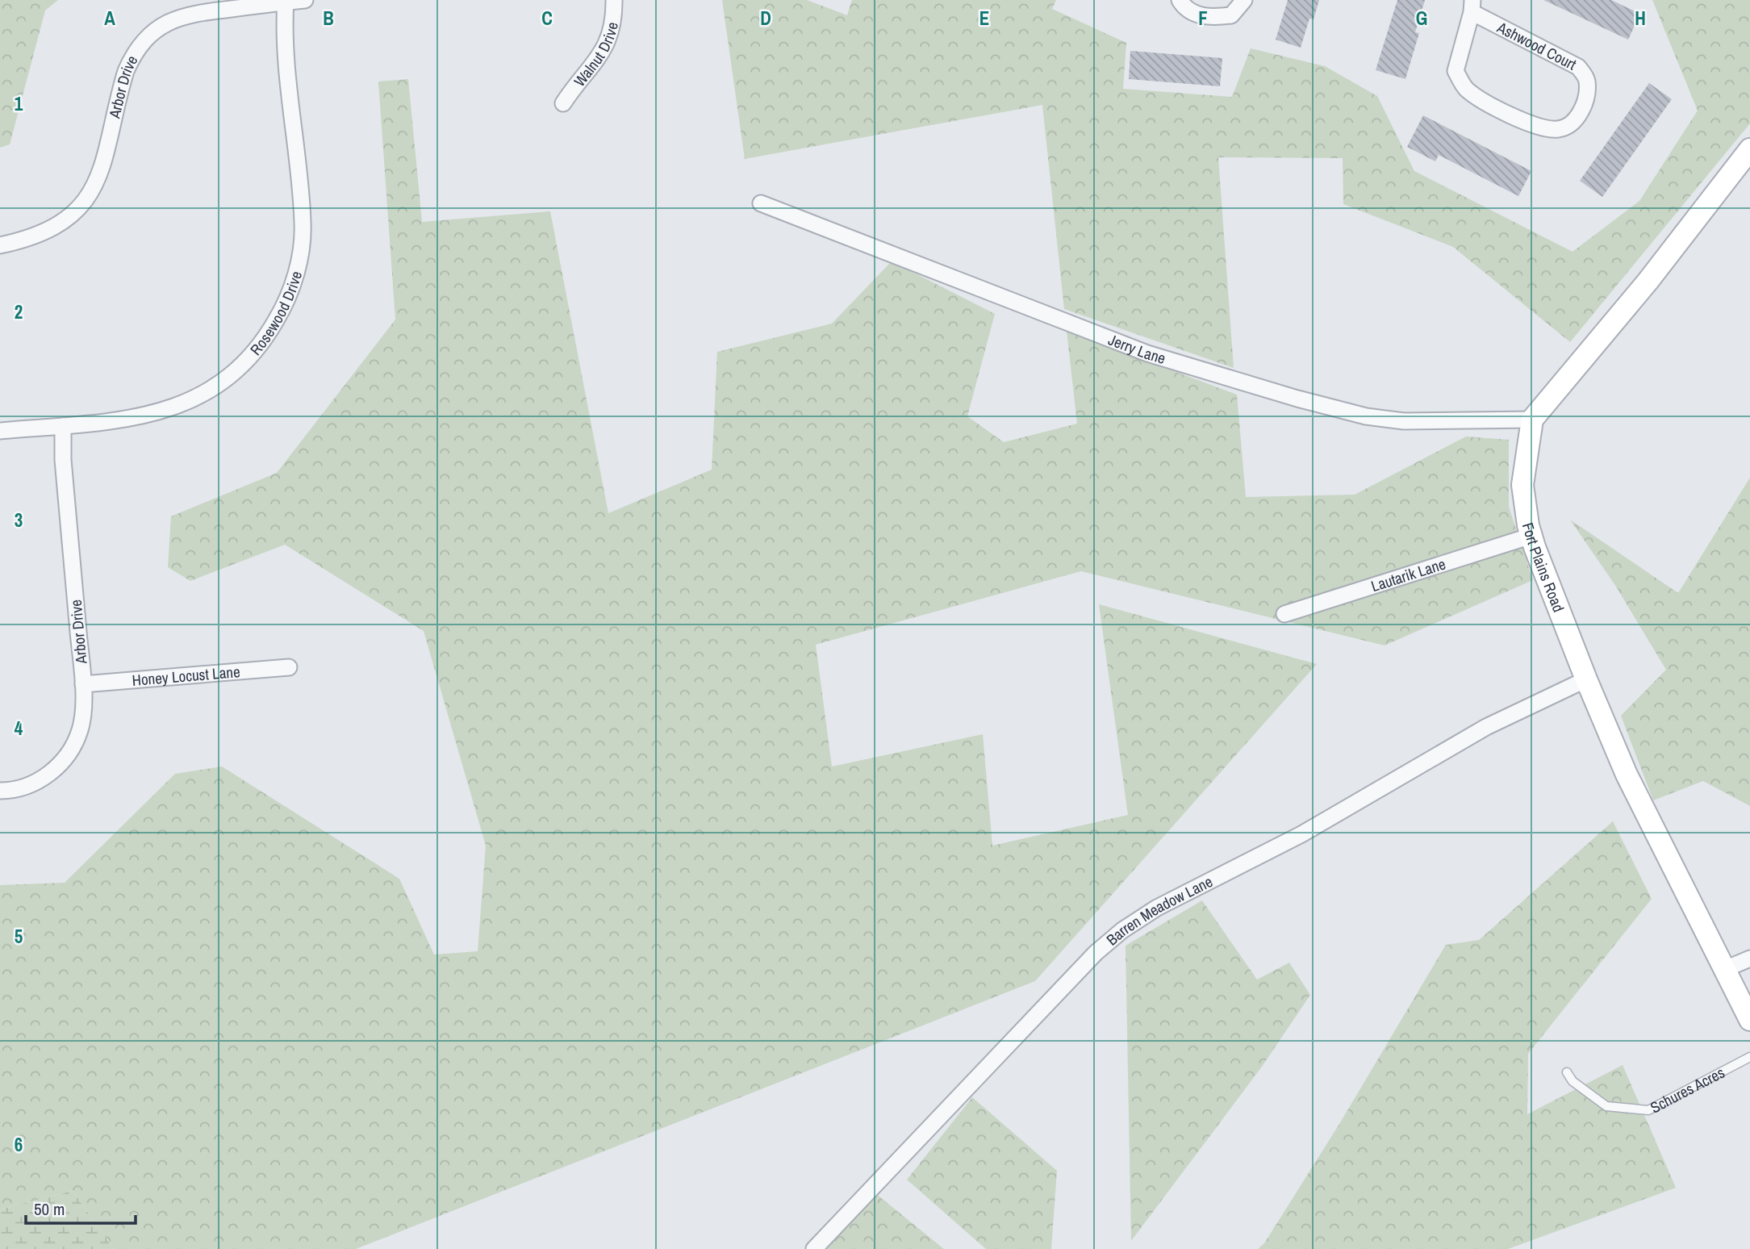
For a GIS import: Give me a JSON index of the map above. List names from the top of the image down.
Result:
{
  "streets": {
    "street": [
      "Ashwood Court",
      "Walnut Drive",
      "Arbor Drive",
      "Rosewood Drive",
      "Jerry Lane",
      "Fort Plains Road",
      "Lautarik Lane",
      "Honey Locust Lane",
      "Barren Meadow Lane"
    ],
    "lane": ["Schures Acres"]
  },
  "crossings": [
    ["Arbor Drive", "Rosewood Drive"],
    ["Arbor Drive", "Honey Locust Lane"],
    ["Jerry Lane", "Fort Plains Road"],
    ["Fort Plains Road", "Lautarik Lane"],
    ["Fort Plains Road", "Barren Meadow Lane"]
  ],
  "scale_bar": "50 m",
  "grid": {
    "columns": [
      "A",
      "B",
      "C",
      "D",
      "E",
      "F",
      "G",
      "H"
    ],
    "rows": [
      "1",
      "2",
      "3",
      "4",
      "5",
      "6"
    ]
  }
}
